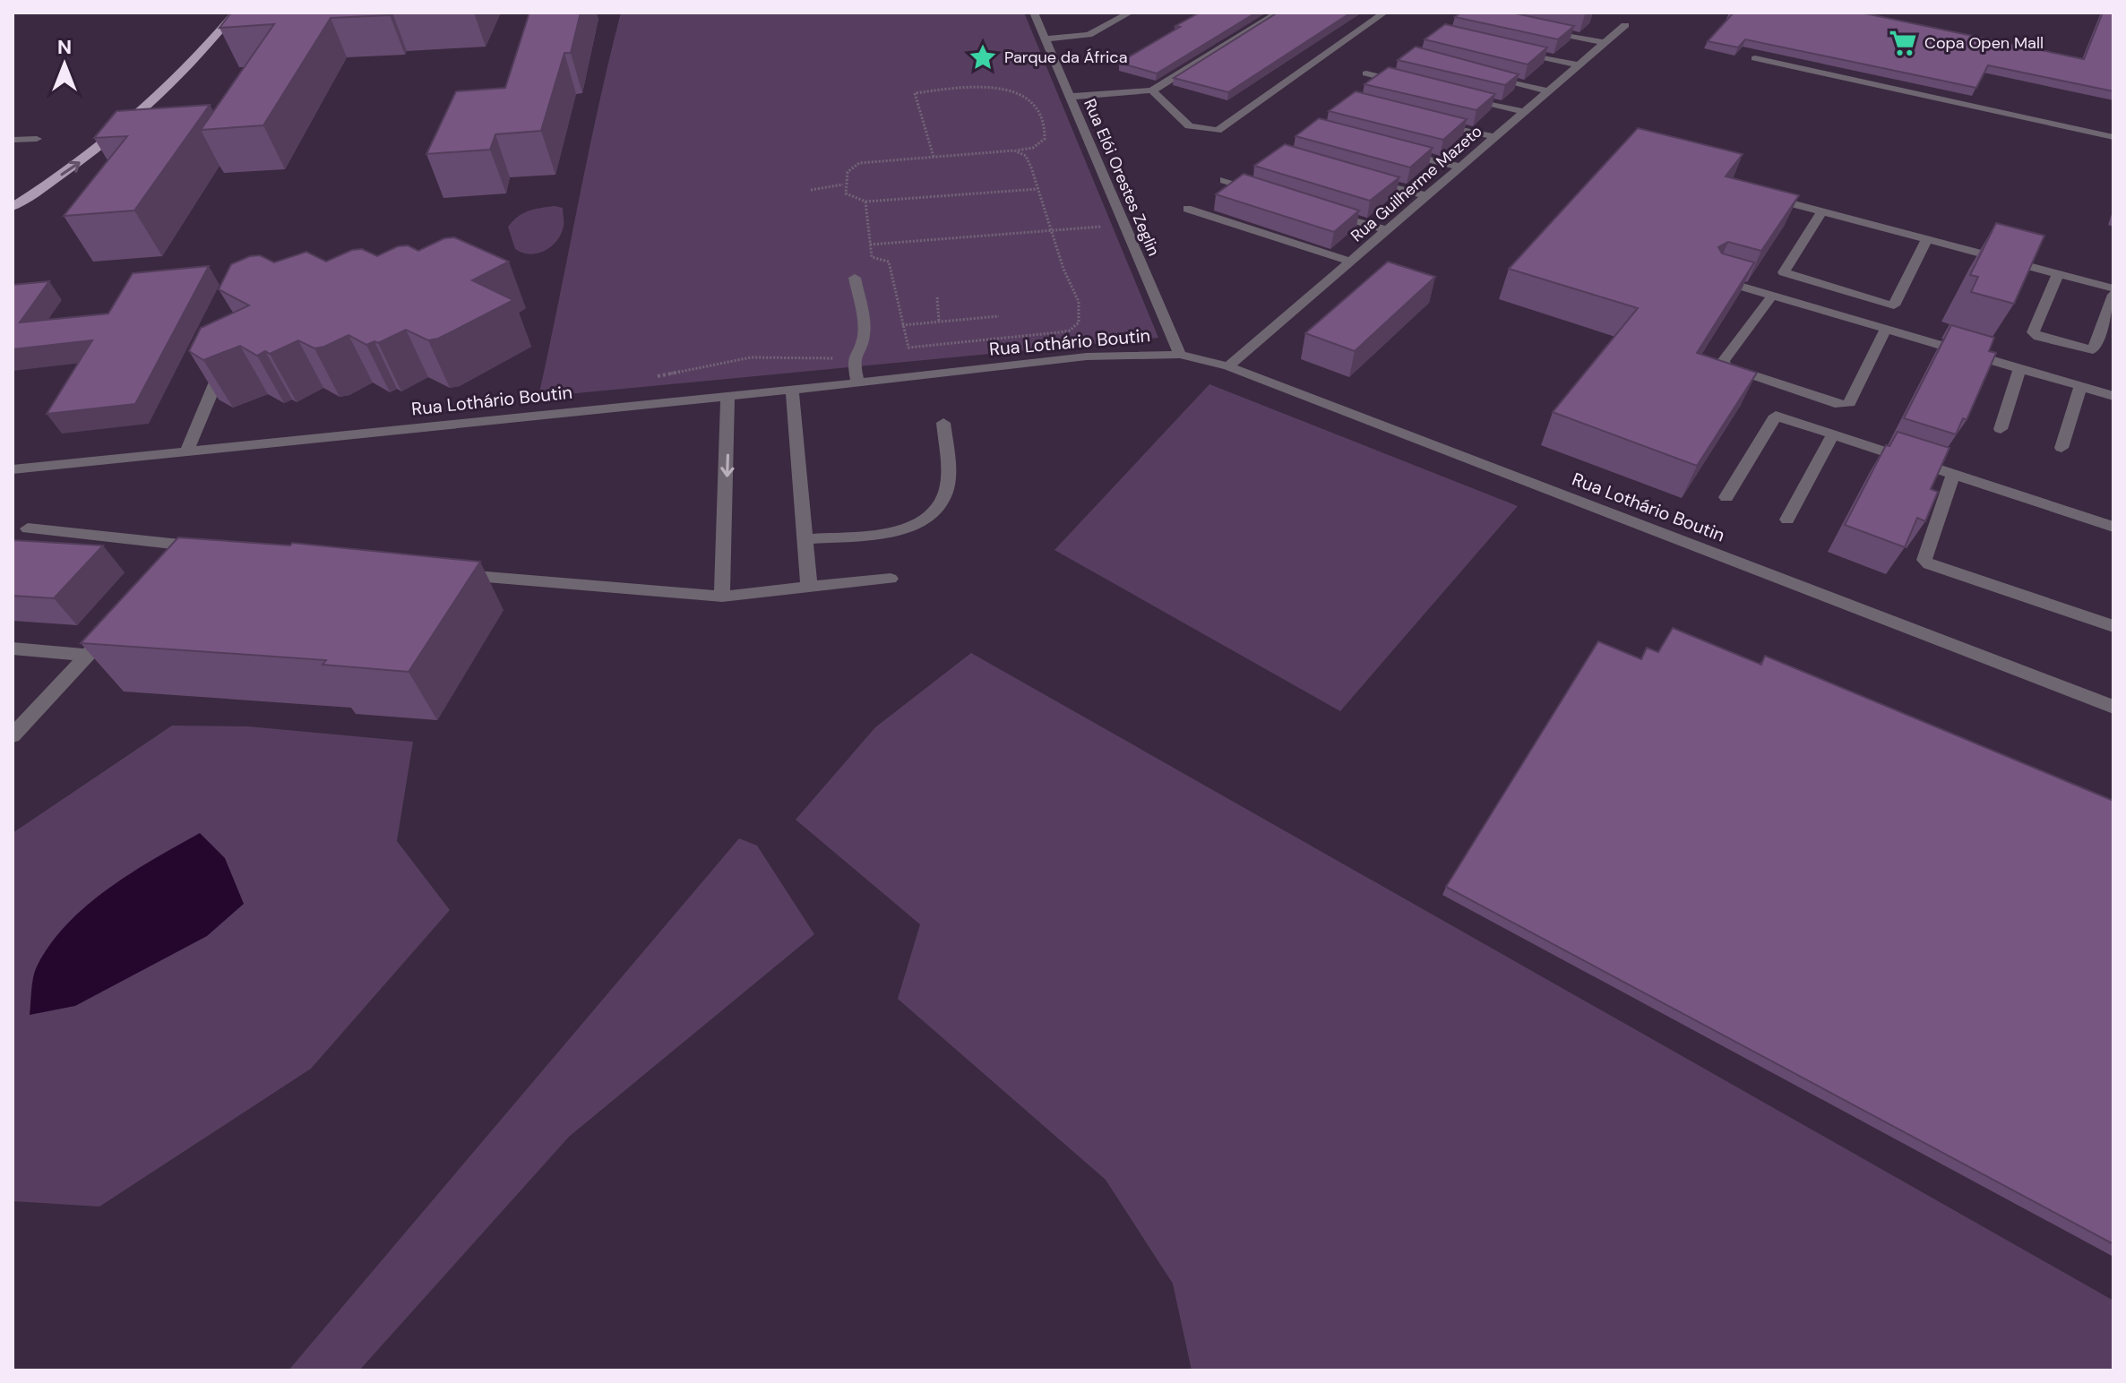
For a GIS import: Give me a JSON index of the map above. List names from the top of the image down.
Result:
{
  "streets": {
    "street": ["Rua Elói Orestes Zeglin", "Rua Guilherme Mazeto", "Rua Lothário Boutin"]
  },
  "crossings": [
    ["Rua Elói Orestes Zeglin", "Rua Lothário Boutin"],
    ["Rua Guilherme Mazeto", "Rua Lothário Boutin"]
  ],
  "places": {
    "supermarket": ["Copa Open Mall"],
    "place": ["Parque da África"]
  },
  "north": "top"
}
